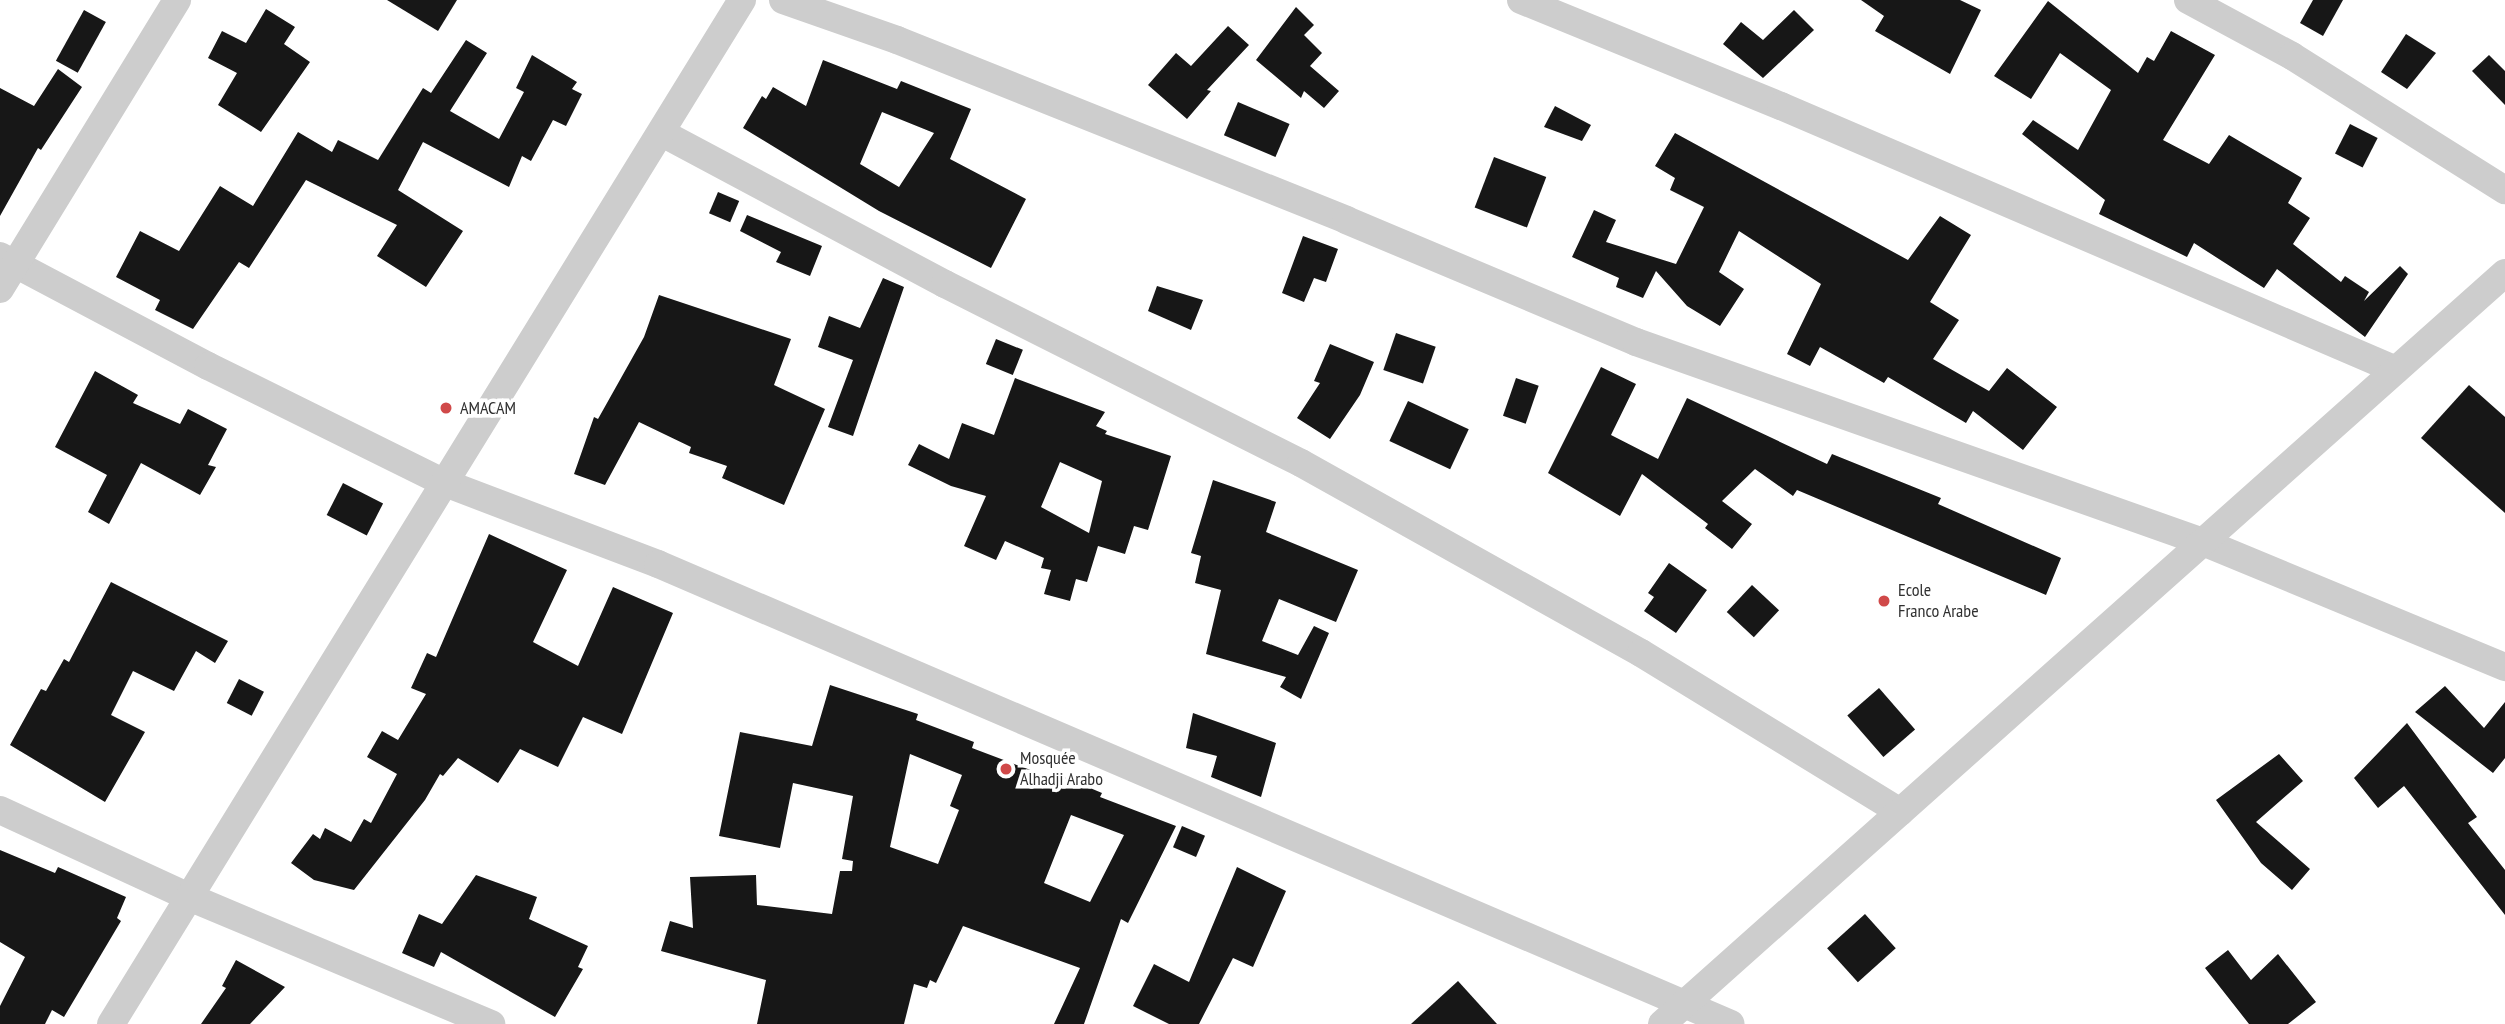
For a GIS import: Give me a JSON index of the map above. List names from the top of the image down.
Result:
{
  "places": ["AMACAM", "Ecole Franco Arabe", "Mosquée Alhadji Arabo"]
}
